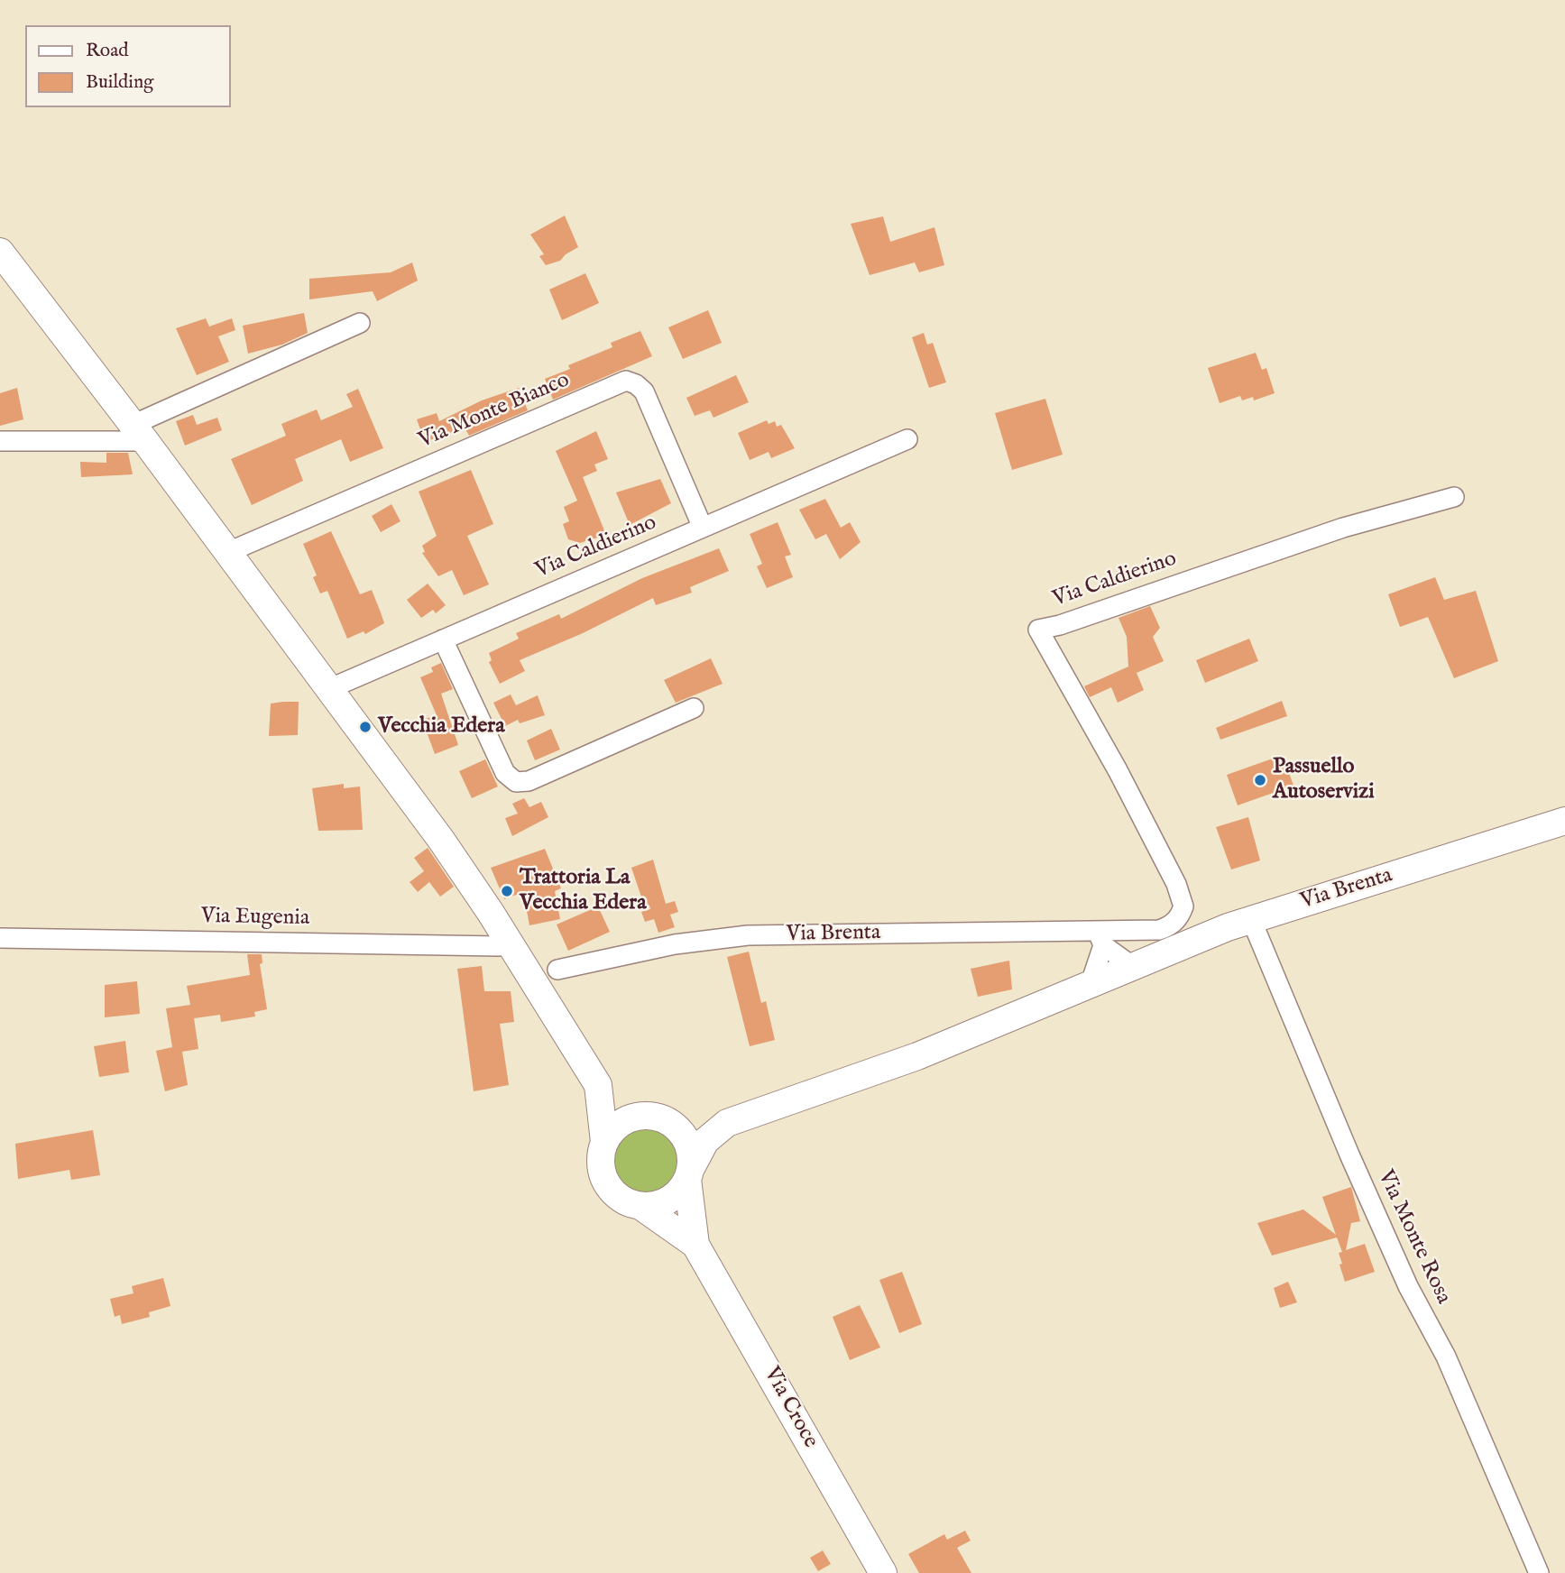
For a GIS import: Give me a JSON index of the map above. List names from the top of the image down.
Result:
{
  "streets": {
    "main road": ["Via Brenta", "Via Croce"],
    "street": [
      "Via Monte Bianco",
      "Via Caldierino",
      "Via Eugenia",
      "Via Monte Rosa"
    ]
  },
  "crossings": [
    ["Via Monte Bianco", "Via Caldierino"],
    ["Via Caldierino", "Via Brenta"],
    ["Via Brenta", "Via Monte Rosa"],
    ["Via Brenta", "Via Croce"]
  ],
  "places": ["Vecchia Edera", "Passuello Autoservizi", "Trattoria La Vecchia Edera"],
  "legend": ["Road", "Building"]
}
